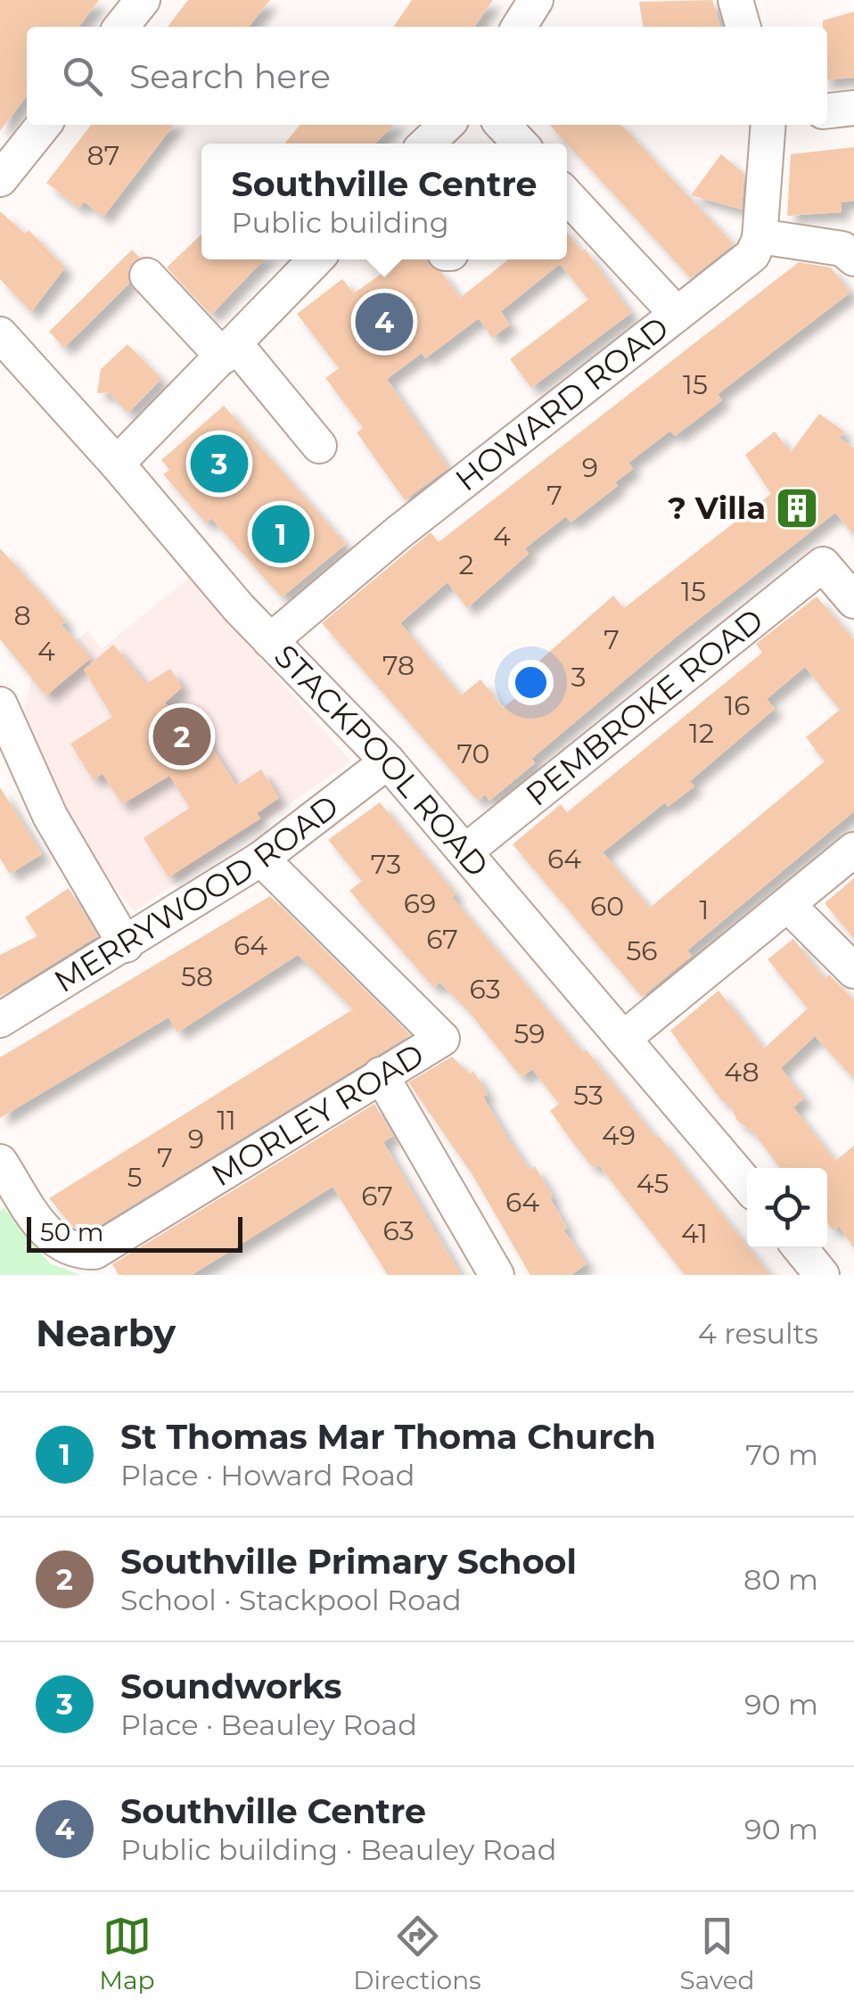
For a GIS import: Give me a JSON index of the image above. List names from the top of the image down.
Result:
{
  "streets": {
    "street": [
      "HOWARD ROAD",
      "PEMBROKE ROAD",
      "STACKPOOL ROAD",
      "MERRYWOOD ROAD",
      "MORLEY ROAD"
    ]
  },
  "crossings": [
    ["HOWARD ROAD", "STACKPOOL ROAD"],
    ["PEMBROKE ROAD", "STACKPOOL ROAD"],
    ["STACKPOOL ROAD", "MERRYWOOD ROAD"],
    ["MERRYWOOD ROAD", "MORLEY ROAD"]
  ],
  "places": {
    "building": ["? Villa"]
  },
  "house_numbers": [
    "87",
    "15",
    "9",
    "7",
    "4",
    "2",
    "15",
    "8",
    "7",
    "4",
    "78",
    "3",
    "16",
    "12",
    "70",
    "64",
    "73",
    "69",
    "60",
    "1",
    "67",
    "64",
    "56",
    "58",
    "63",
    "59",
    "48",
    "53",
    "11",
    "49",
    "9",
    "7",
    "5",
    "45",
    "67",
    "64",
    "63",
    "41"
  ],
  "scale_bar": "50 m",
  "page": {
    "search": "Search here",
    "popup": ["Southville Centre", "Public building"],
    "pins": [
      "4",
      "3",
      "1",
      "2"
    ],
    "scale": "50 m",
    "heading": ["Nearby", "4 results"],
    "list": [
      {
        "mark": "1",
        "name": "St Thomas Mar Thoma Church",
        "note": "Place · Howard Road",
        "value": "70 m"
      },
      {
        "mark": "2",
        "name": "Southville Primary School",
        "note": "School · Stackpool Road",
        "value": "80 m"
      },
      {
        "mark": "3",
        "name": "Soundworks",
        "note": "Place · Beauley Road",
        "value": "90 m"
      },
      {
        "mark": "4",
        "name": "Southville Centre",
        "note": "Public building · Beauley Road",
        "value": "90 m"
      }
    ],
    "nav": ["Map", "Directions", "Saved"]
  }
}
